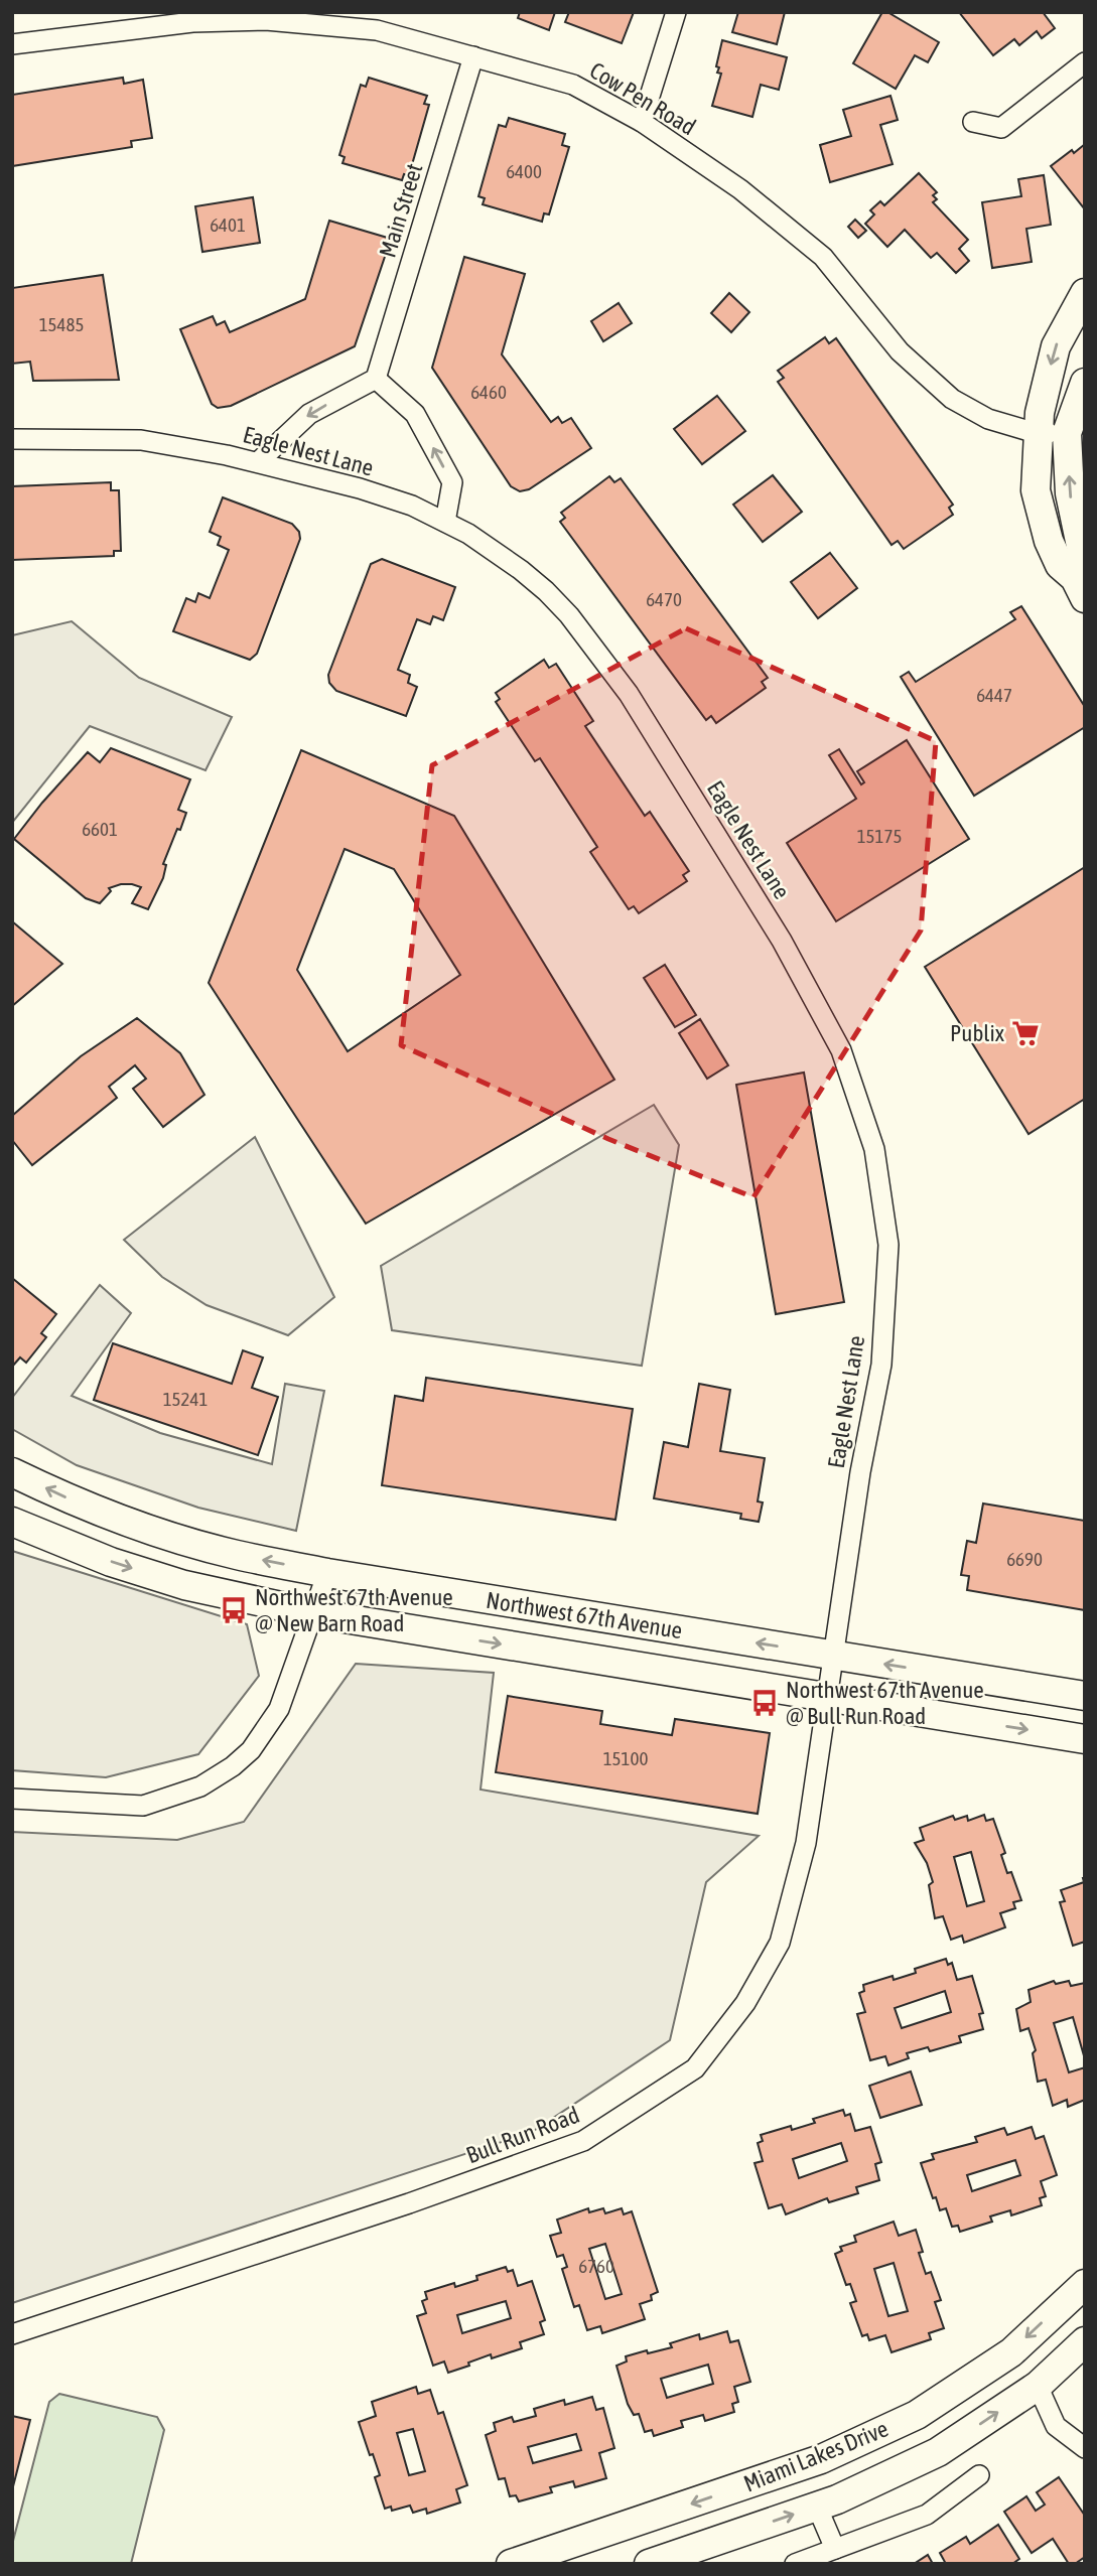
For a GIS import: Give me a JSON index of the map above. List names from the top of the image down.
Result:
{
  "streets": {
    "main road": ["Northwest 67th Avenue", "Miami Lakes Drive"],
    "street": [
      "Cow Pen Road",
      "Main Street",
      "Eagle Nest Lane",
      "Bull Run Road"
    ]
  },
  "crossings": [
    ["Cow Pen Road", "Main Street"],
    ["Eagle Nest Lane", "Northwest 67th Avenue"],
    ["Eagle Nest Lane", "Bull Run Road"],
    ["Northwest 67th Avenue", "Bull Run Road"]
  ],
  "places": {
    "supermarket": ["Publix"],
    "bus stop": ["Northwest 67th Avenue @ New Barn Road", "Northwest 67th Avenue @ Bull Run Road"]
  },
  "house_numbers": [
    "6400",
    "6401",
    "15485",
    "6460",
    "6470",
    "6447",
    "6601",
    "15175",
    "15241",
    "6690",
    "15100",
    "6760"
  ]
}
